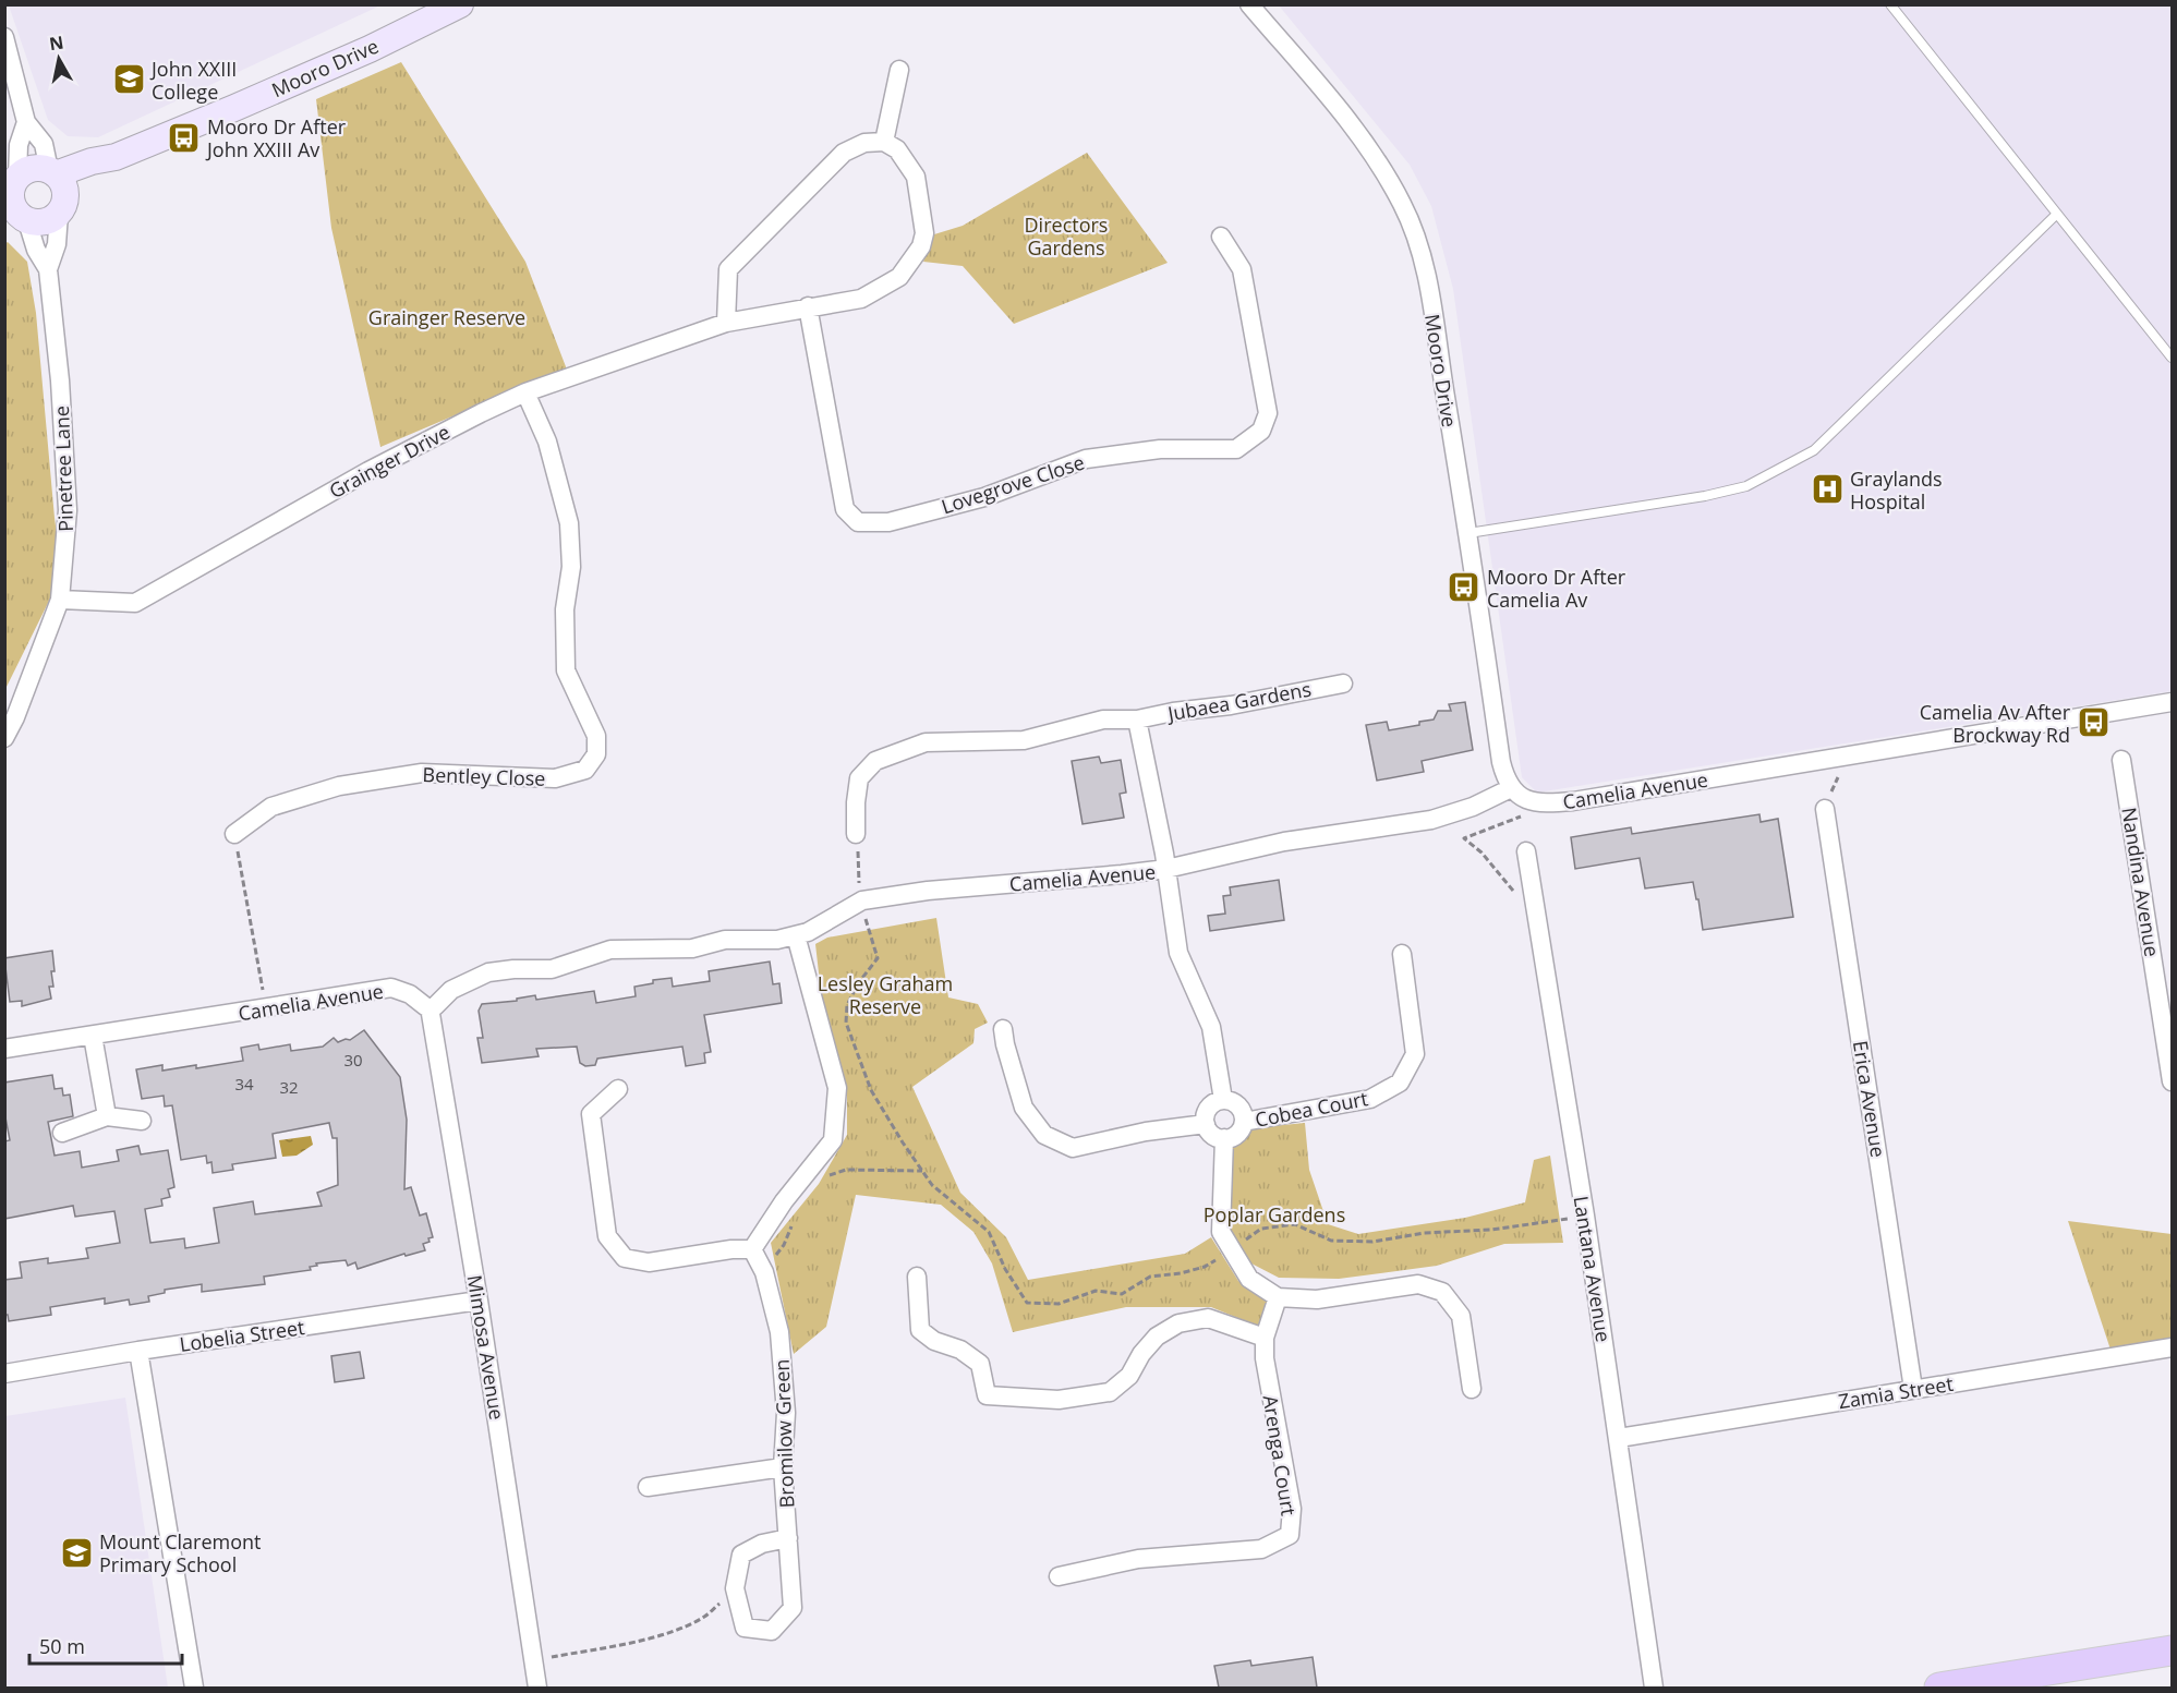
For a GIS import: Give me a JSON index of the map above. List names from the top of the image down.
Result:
{
  "streets": {
    "street": [
      "Mooro Drive",
      "Grainger Drive",
      "Pinetree Lane",
      "Lovegrove Close",
      "Jubaea Gardens",
      "Bentley Close",
      "Camelia Avenue",
      "Nandina Avenue",
      "Erica Avenue",
      "Cobea Court",
      "Lantana Avenue",
      "Lobelia Street",
      "Mimosa Avenue",
      "Zamia Street",
      "Bromilow Green",
      "Arenga Court"
    ]
  },
  "crossings": [
    ["Mooro Drive", "Pinetree Lane"],
    ["Mooro Drive", "Camelia Avenue"],
    ["Grainger Drive", "Pinetree Lane"],
    ["Grainger Drive", "Lovegrove Close"],
    ["Grainger Drive", "Bentley Close"],
    ["Camelia Avenue", "Mimosa Avenue"],
    ["Erica Avenue", "Zamia Street"],
    ["Lantana Avenue", "Zamia Street"],
    ["Lobelia Street", "Mimosa Avenue"]
  ],
  "parks": [
    "Directors Gardens",
    "Grainger Reserve",
    "Lesley Graham Reserve",
    "Poplar Gardens"
  ],
  "places": {
    "school or university": ["John XXIII College", "Mount Claremont Primary School"],
    "bus stop": ["Mooro Dr After John XXIII Av", "Mooro Dr After Camelia Av", "Camelia Av After Brockway Rd"],
    "hospital": ["Graylands Hospital"]
  },
  "house_numbers": ["30", "34", "32"],
  "scale_bar": "50 m",
  "north": "top"
}
